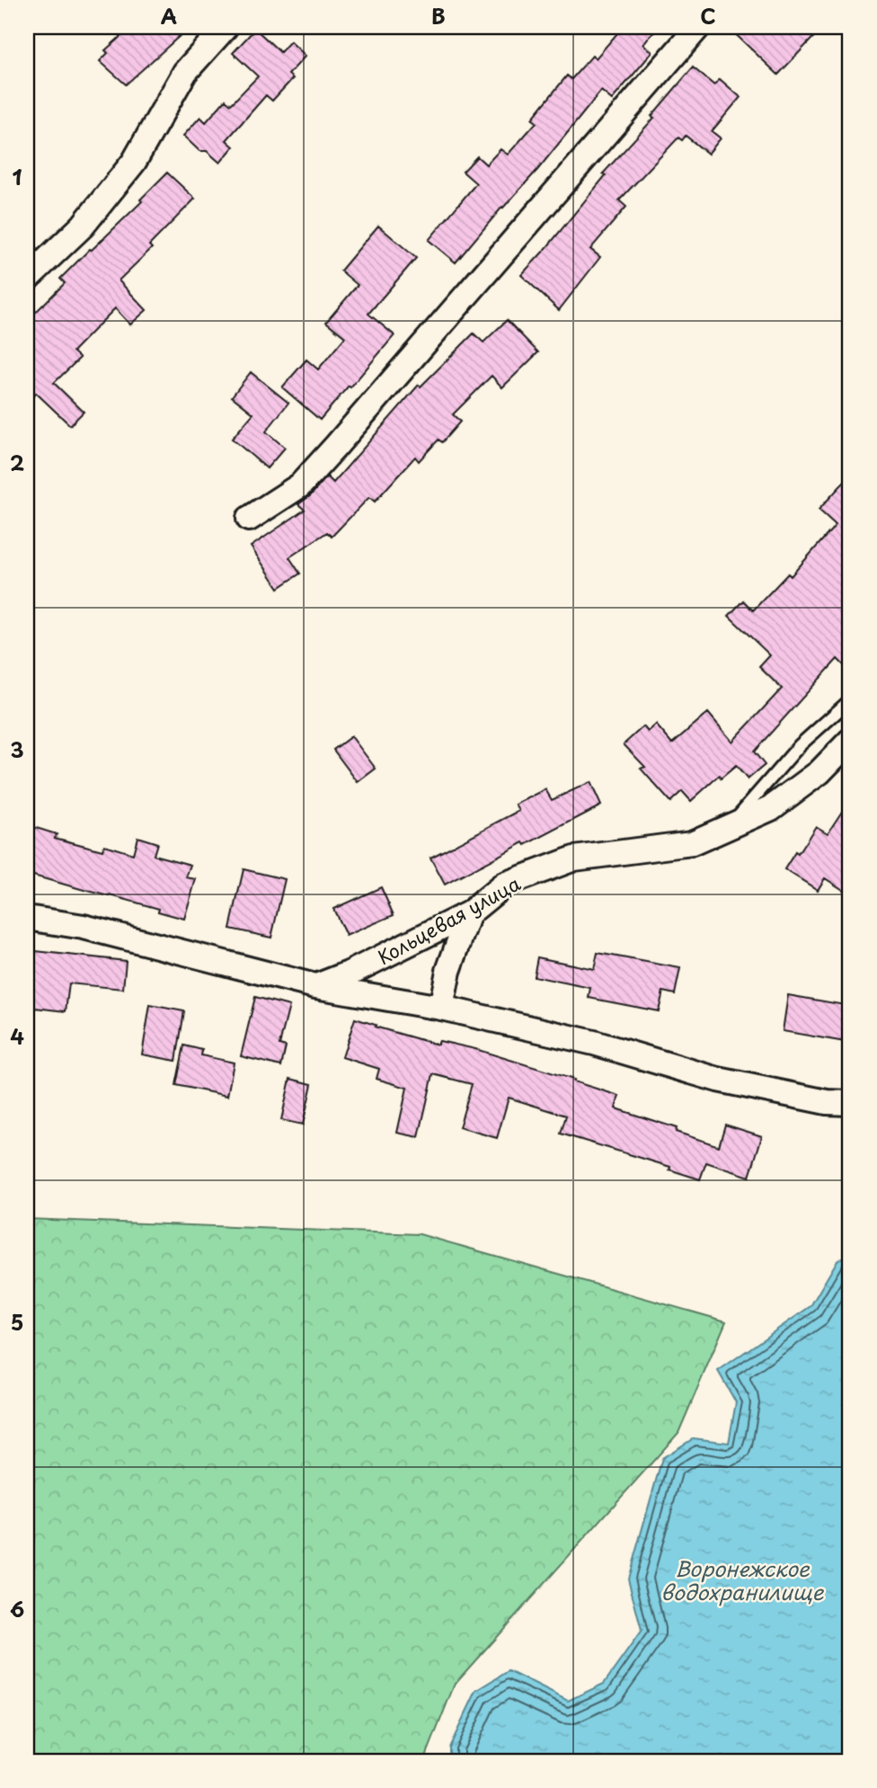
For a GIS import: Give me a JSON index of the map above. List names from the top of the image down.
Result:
{
  "streets": {
    "street": ["Кольцевая улица"]
  },
  "water": ["Воронежское водохранилище"],
  "grid": {
    "columns": ["A", "B", "C"],
    "rows": [
      "1",
      "2",
      "3",
      "4",
      "5",
      "6"
    ]
  }
}
